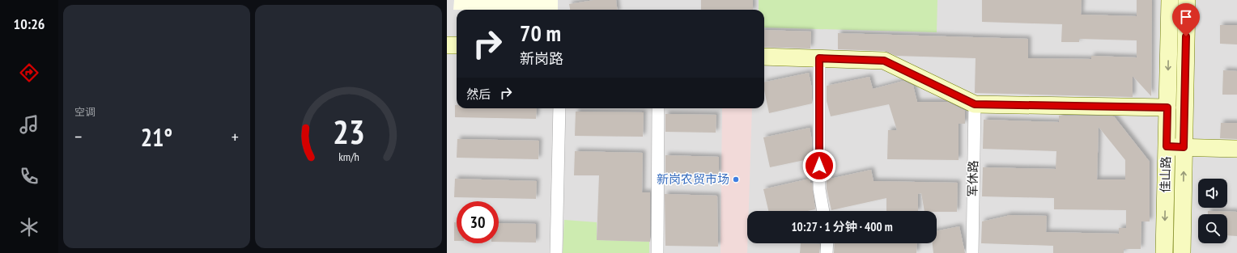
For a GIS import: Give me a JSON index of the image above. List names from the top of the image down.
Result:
{
  "streets": {
    "street": ["佳山路", "军休路"]
  },
  "places": ["新岗农贸市场"],
  "page": {
    "tabs": "10:26",
    "tile": "空调",
    "turn": ["70 m", "新岗路"],
    "then": "然后",
    "heat": ["−", "21°", "+"],
    "limit": "30",
    "trip": "10:27 · 1 分钟 · 400 m",
    "gauge": ["23", "km/h"]
  }
}
